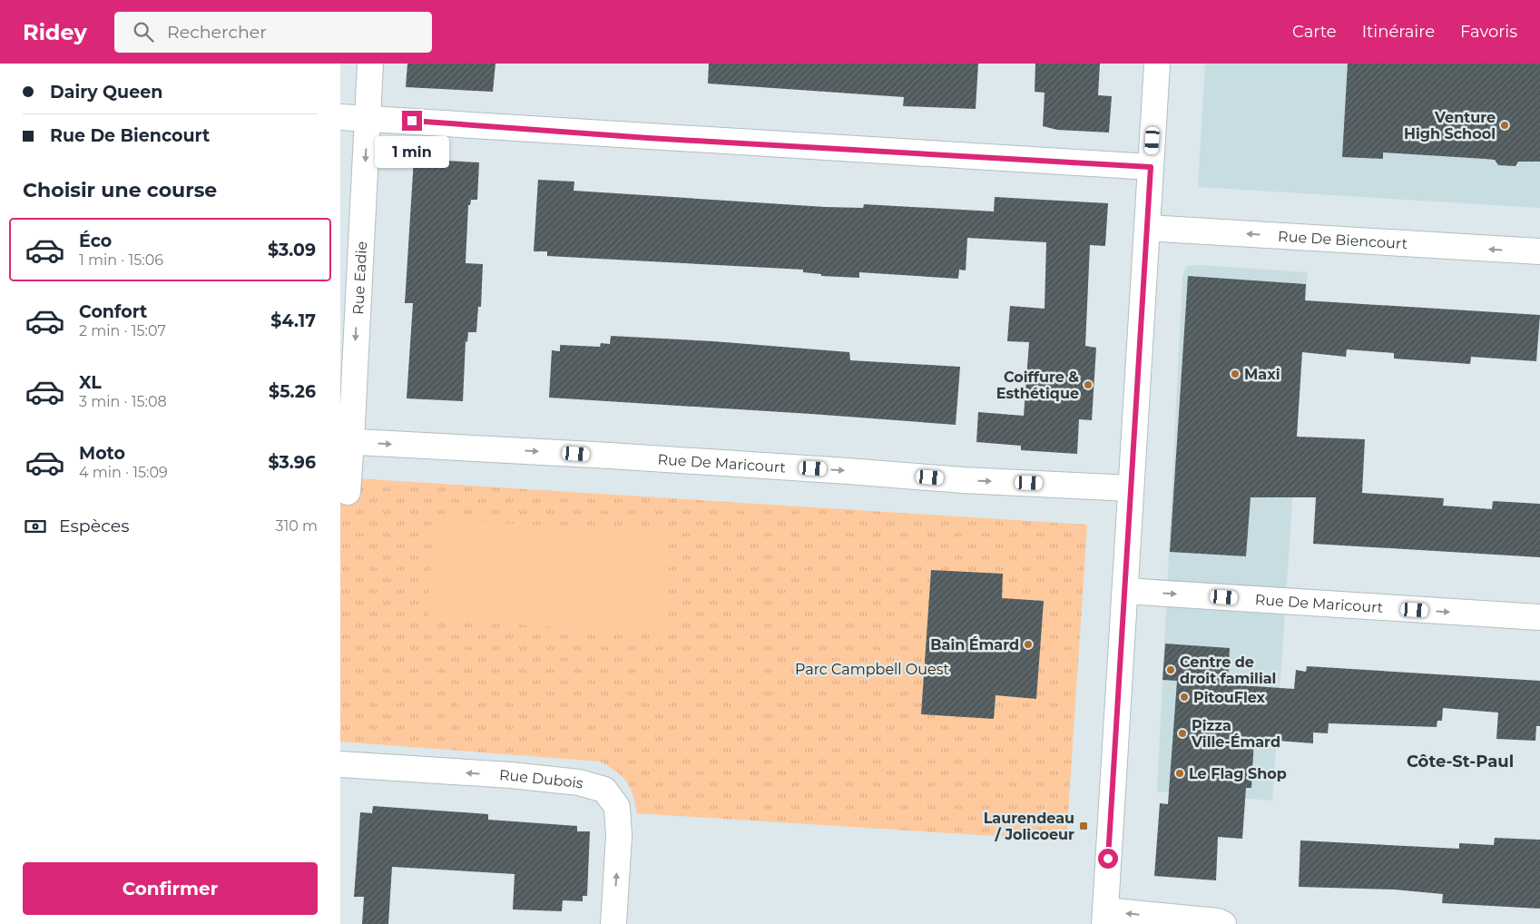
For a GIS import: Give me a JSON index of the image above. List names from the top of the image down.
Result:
{
  "streets": {
    "street": [
      "Rue De Biencourt",
      "Rue Eadie",
      "Rue De Maricourt",
      "Rue Dubois"
    ]
  },
  "crossings": [
    ["Rue Eadie", "Rue De Maricourt"]
  ],
  "one_way": ["Rue De Biencourt", "Rue Eadie", "Rue De Maricourt"],
  "districts": ["Côte-St-Paul"],
  "parks": ["Parc Campbell Ouest"],
  "places": {
    "other": [
      "Venture High School",
      "Maxi",
      "Coiffure & Esthétique",
      "Bain Émard",
      "Centre de droit familial",
      "PitouFlex",
      "Pizza Ville-Émard",
      "Le Flag Shop"
    ],
    "transit": ["Laurendeau / Jolicoeur"]
  },
  "page": {
    "header": "Ridey",
    "search": "Rechercher",
    "nav": ["Carte", "Itinéraire", "Favoris"],
    "banner": ["Dairy Queen", "Rue De Biencourt"],
    "bubble": "1 min",
    "heading": "Choisir une course",
    "list": [
      {
        "name": "Éco",
        "note": "1 min · 15:06",
        "value": "$3.09"
      },
      {
        "name": "Confort",
        "note": "2 min · 15:07",
        "value": "$4.17"
      },
      {
        "name": "XL",
        "note": "3 min · 15:08",
        "value": "$5.26"
      },
      {
        "name": "Moto",
        "note": "4 min · 15:09",
        "value": "$3.96"
      }
    ],
    "pay": ["Espèces", "310 m"],
    "buttons": "Confirmer"
  }
}
